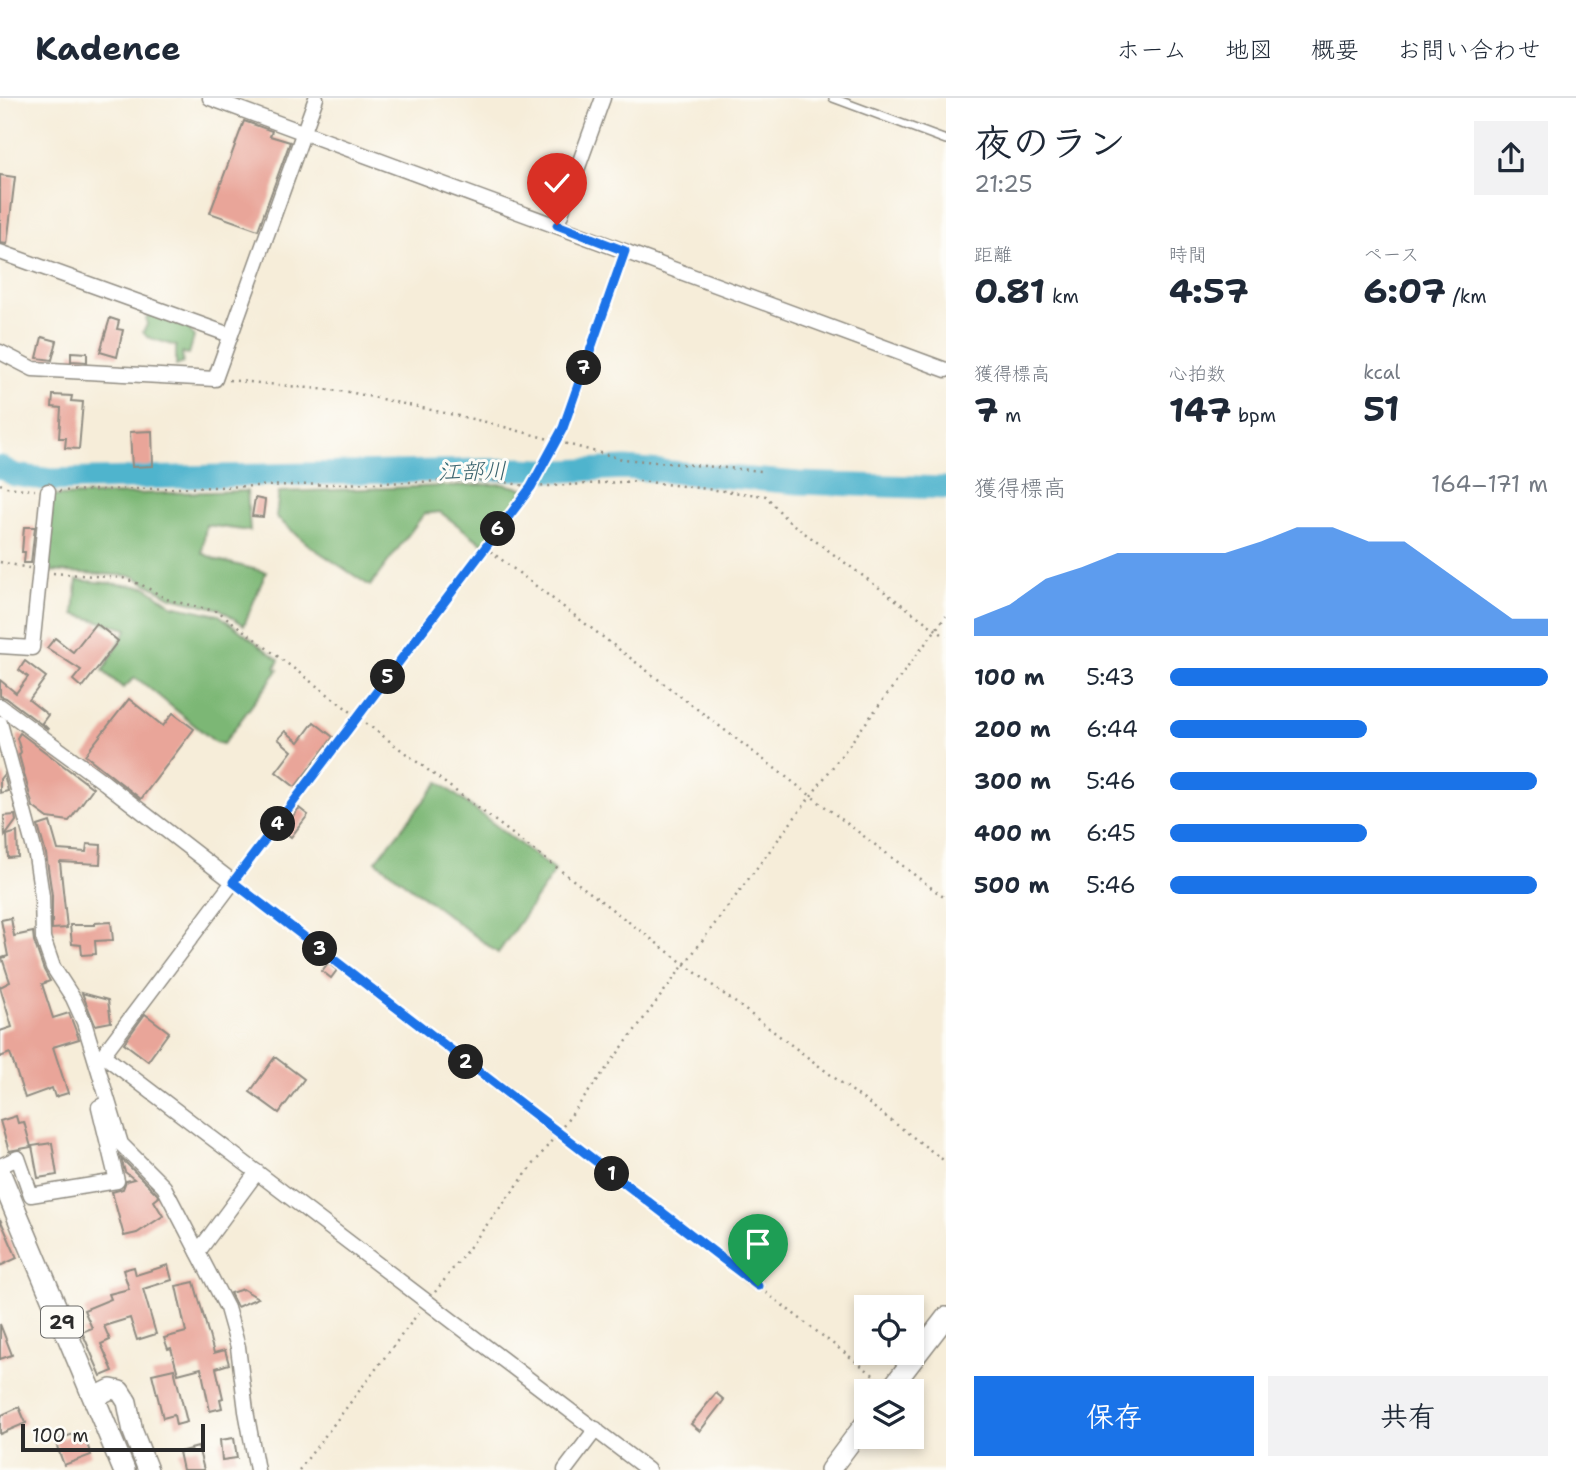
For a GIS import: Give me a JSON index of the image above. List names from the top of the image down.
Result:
{
  "streets": {
    "main road": ["29"]
  },
  "water": ["江部川"],
  "scale_bar": "100 m",
  "page": {
    "header": "Kadence",
    "nav": [
      "ホーム",
      "地図",
      "概要",
      "お問い合わせ"
    ],
    "heading": ["夜のラン", "21:25"],
    "stats": [
      ["距離", "0.81 km"],
      ["時間", "4:57"],
      ["ペース", "6:07 /km"],
      ["獲得標高", "7 m"],
      ["心拍数", "147 bpm"],
      ["kcal", "51"]
    ],
    "pins": [
      "7",
      "6",
      "5",
      "4",
      "3",
      "2",
      "1"
    ],
    "chart": ["獲得標高", "164–171 m"],
    "list": [
      {
        "name": "100 m",
        "note": "5:43"
      },
      {
        "name": "200 m",
        "note": "6:44"
      },
      {
        "name": "300 m",
        "note": "5:46"
      },
      {
        "name": "400 m",
        "note": "6:45"
      },
      {
        "name": "500 m",
        "note": "5:46"
      }
    ],
    "buttons": ["保存", "共有"],
    "scale": "100 m"
  }
}
